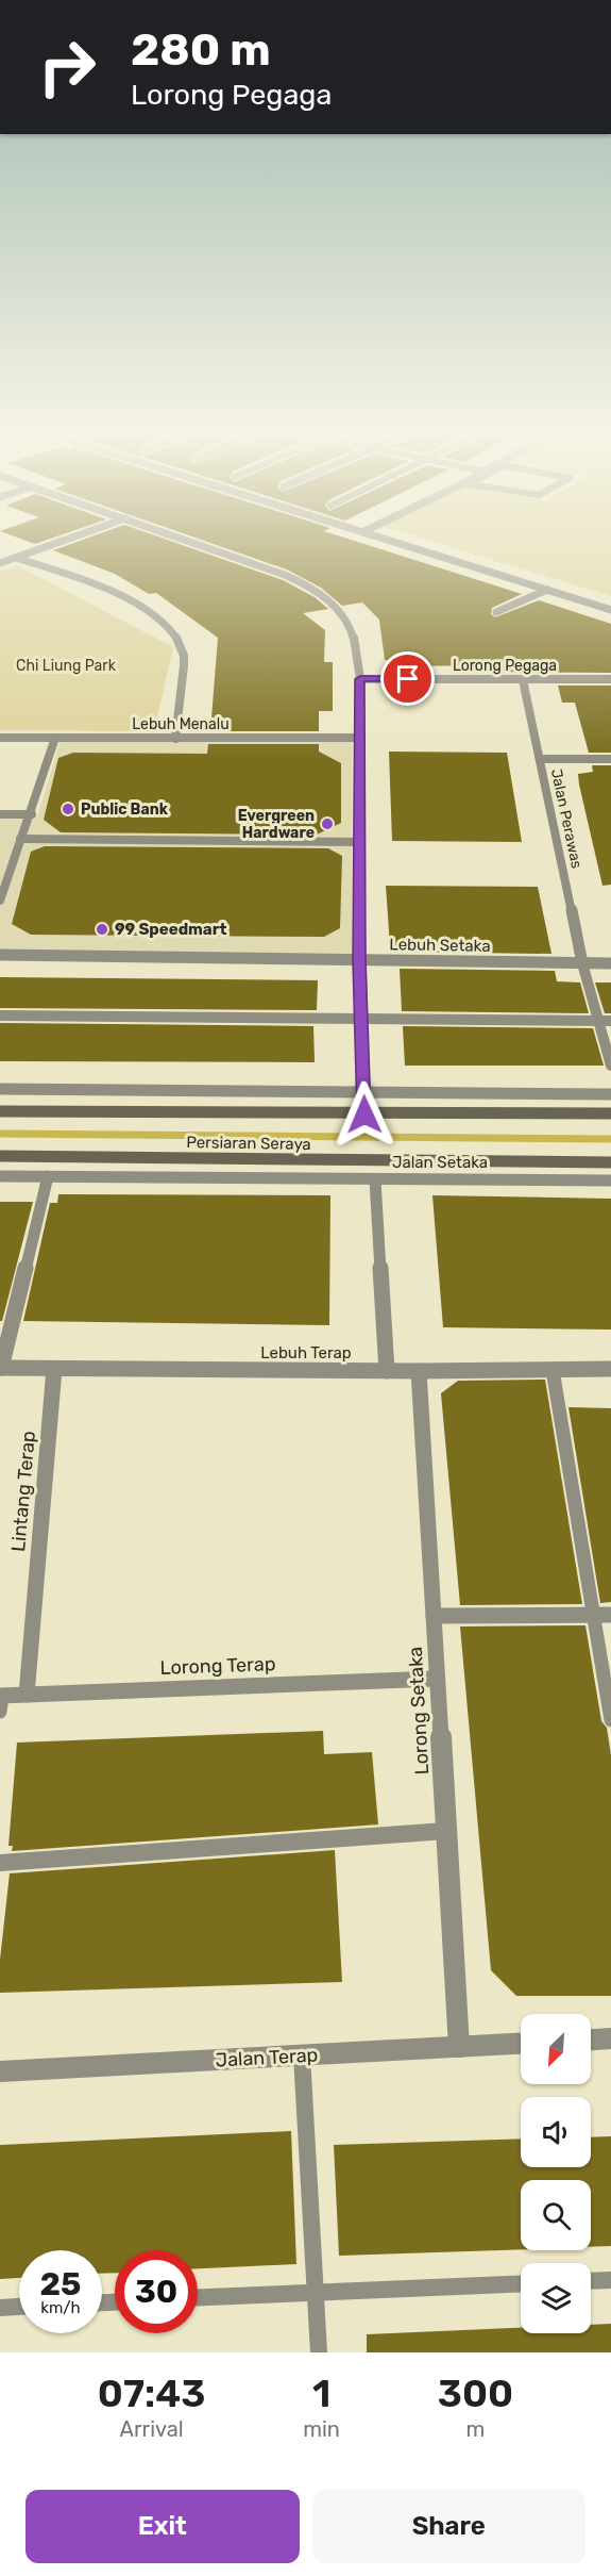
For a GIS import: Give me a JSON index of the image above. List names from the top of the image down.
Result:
{
  "streets": {
    "main road": ["Persiaran Seraya"],
    "street": [
      "Lorong Pegaga",
      "Lebuh Menalu",
      "Jalan Perawas",
      "Lebuh Setaka",
      "Jalan Setaka",
      "Lebuh Terap",
      "Lintang Terap",
      "Lorong Terap",
      "Lorong Setaka",
      "Jalan Terap"
    ]
  },
  "crossings": [
    ["Lorong Pegaga", "Jalan Perawas"],
    ["Jalan Perawas", "Lebuh Setaka"],
    ["Lebuh Terap", "Lintang Terap"],
    ["Lebuh Terap", "Lorong Setaka"],
    ["Lintang Terap", "Lorong Terap"],
    ["Lorong Terap", "Lorong Setaka"],
    ["Lorong Setaka", "Jalan Terap"]
  ],
  "parks": ["Chi Liung Park"],
  "places": ["Public Bank", "Evergreen Hardware", "99 Speedmart"],
  "north": "bottom left",
  "page": {
    "turn": ["280 m", "Lorong Pegaga"],
    "speed": "25 km/h",
    "limit": "30",
    "eta": [
      "07:43",
      "Arrival",
      "1",
      "min",
      "300",
      "m"
    ],
    "buttons": ["Exit", "Share"]
  }
}
